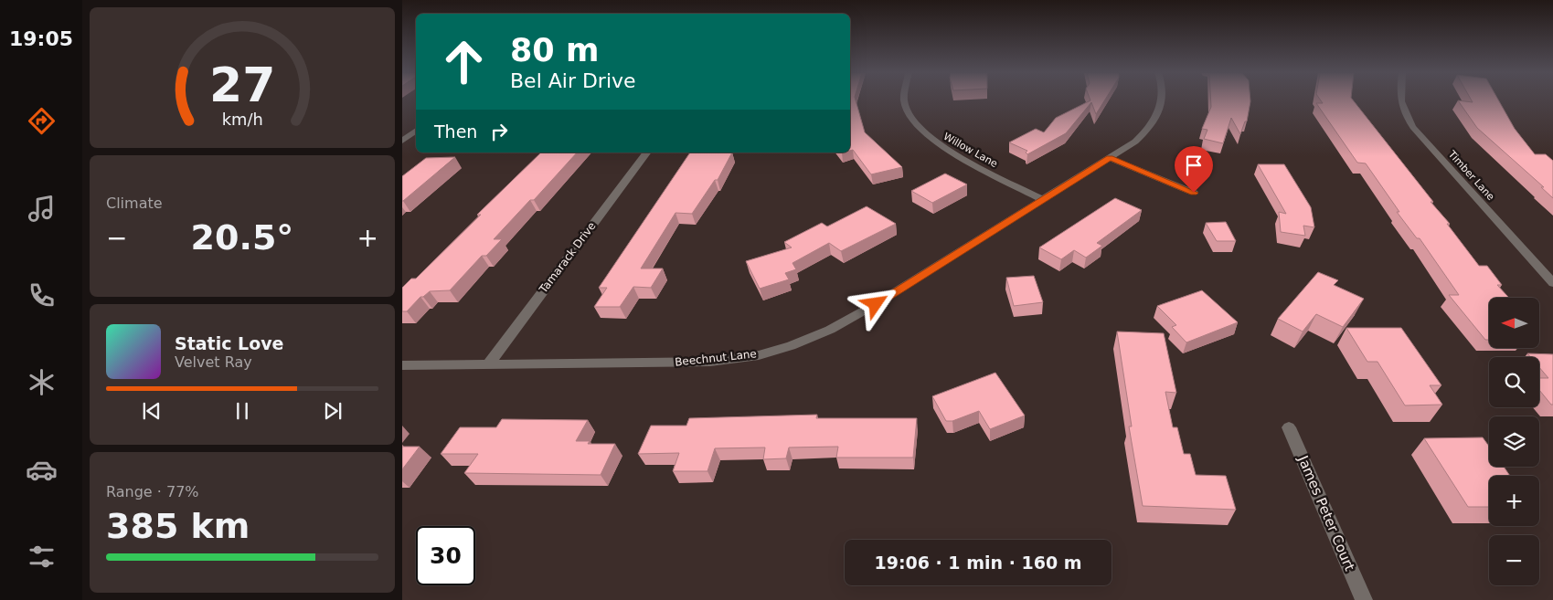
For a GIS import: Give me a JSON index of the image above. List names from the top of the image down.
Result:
{
  "streets": {
    "street": [
      "Willow Lane",
      "Timber Lane",
      "Tamarack Drive",
      "Beechnut Lane",
      "James Peter Court"
    ]
  },
  "crossings": [
    ["Willow Lane", "Beechnut Lane"],
    ["Tamarack Drive", "Beechnut Lane"]
  ],
  "north": "left",
  "page": {
    "tabs": "19:05",
    "turn": ["80 m", "Bel Air Drive"],
    "then": "Then",
    "tile": [
      "Climate",
      ["Range · 77%", "385 km"]
    ],
    "heat": ["−", "20.5°", "+"],
    "map_buttons": ["+", "−"],
    "song": ["Static Love", "Velvet Ray"],
    "limit": "30",
    "trip": "19:06 · 1 min · 160 m",
    "gauge": ["27", "km/h"]
  }
}
